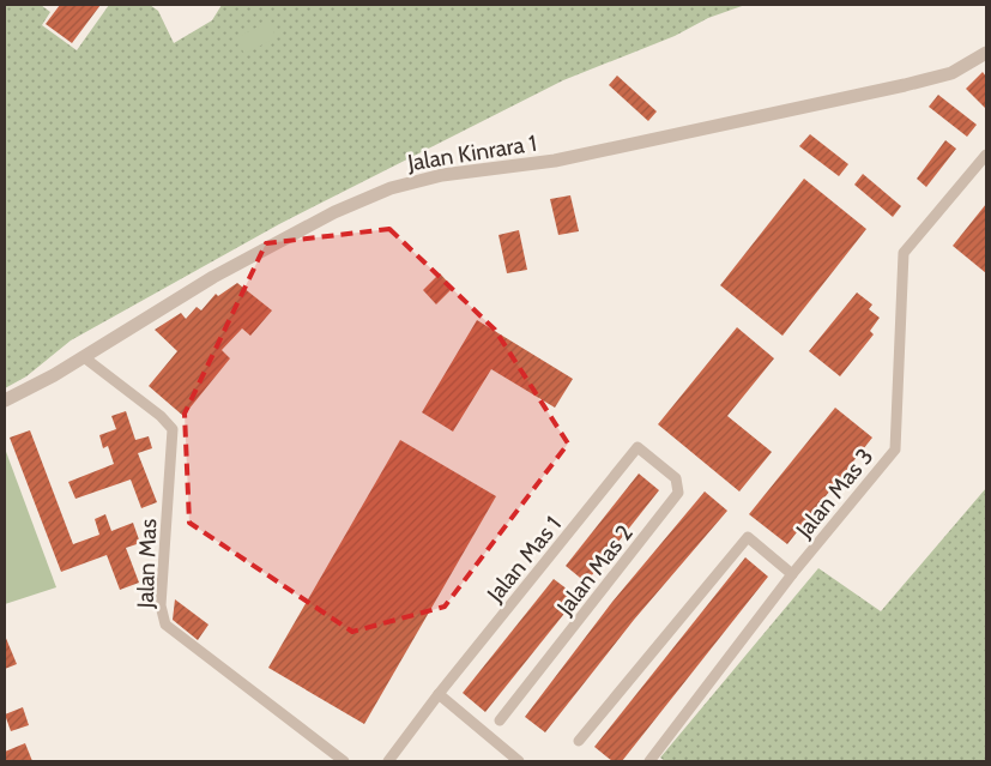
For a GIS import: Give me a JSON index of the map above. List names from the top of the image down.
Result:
{
  "streets": {
    "street": [
      "Jalan Kinrara 1",
      "Jalan Mas 3",
      "Jalan Mas 1",
      "Jalan Mas",
      "Jalan Mas 2"
    ]
  },
  "crossings": [
    ["Jalan Kinrara 1", "Jalan Mas"],
    ["Jalan Mas 1", "Jalan Mas 2"]
  ]
}
